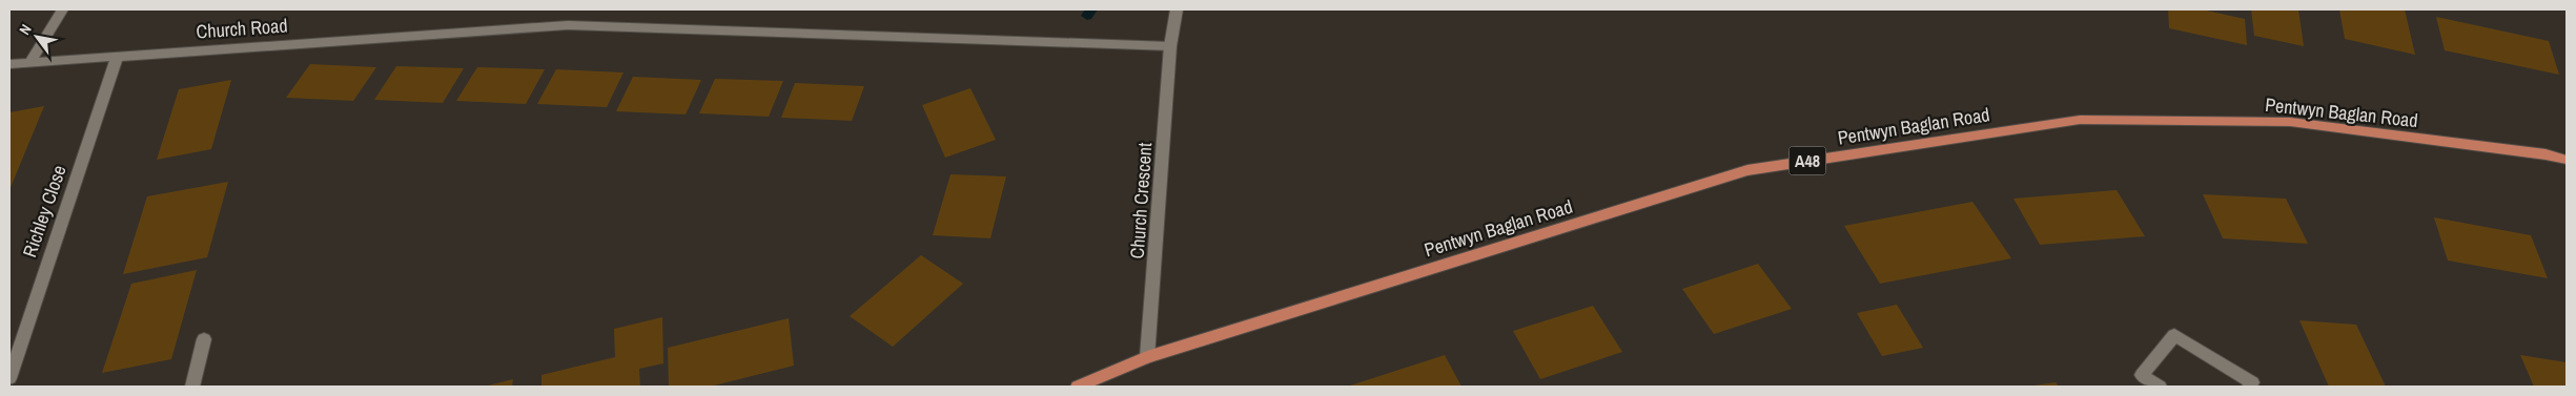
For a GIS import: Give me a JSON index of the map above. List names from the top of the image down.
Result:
{
  "streets": {
    "main road": ["Pentwyn Baglan Road", "A48"],
    "street": ["Church Road", "Church Crescent", "Richley Close"]
  },
  "crossings": [
    ["Church Road", "Church Crescent"],
    ["Church Road", "Richley Close"],
    ["Pentwyn Baglan Road", "Church Crescent"]
  ],
  "north": "top left"
}
